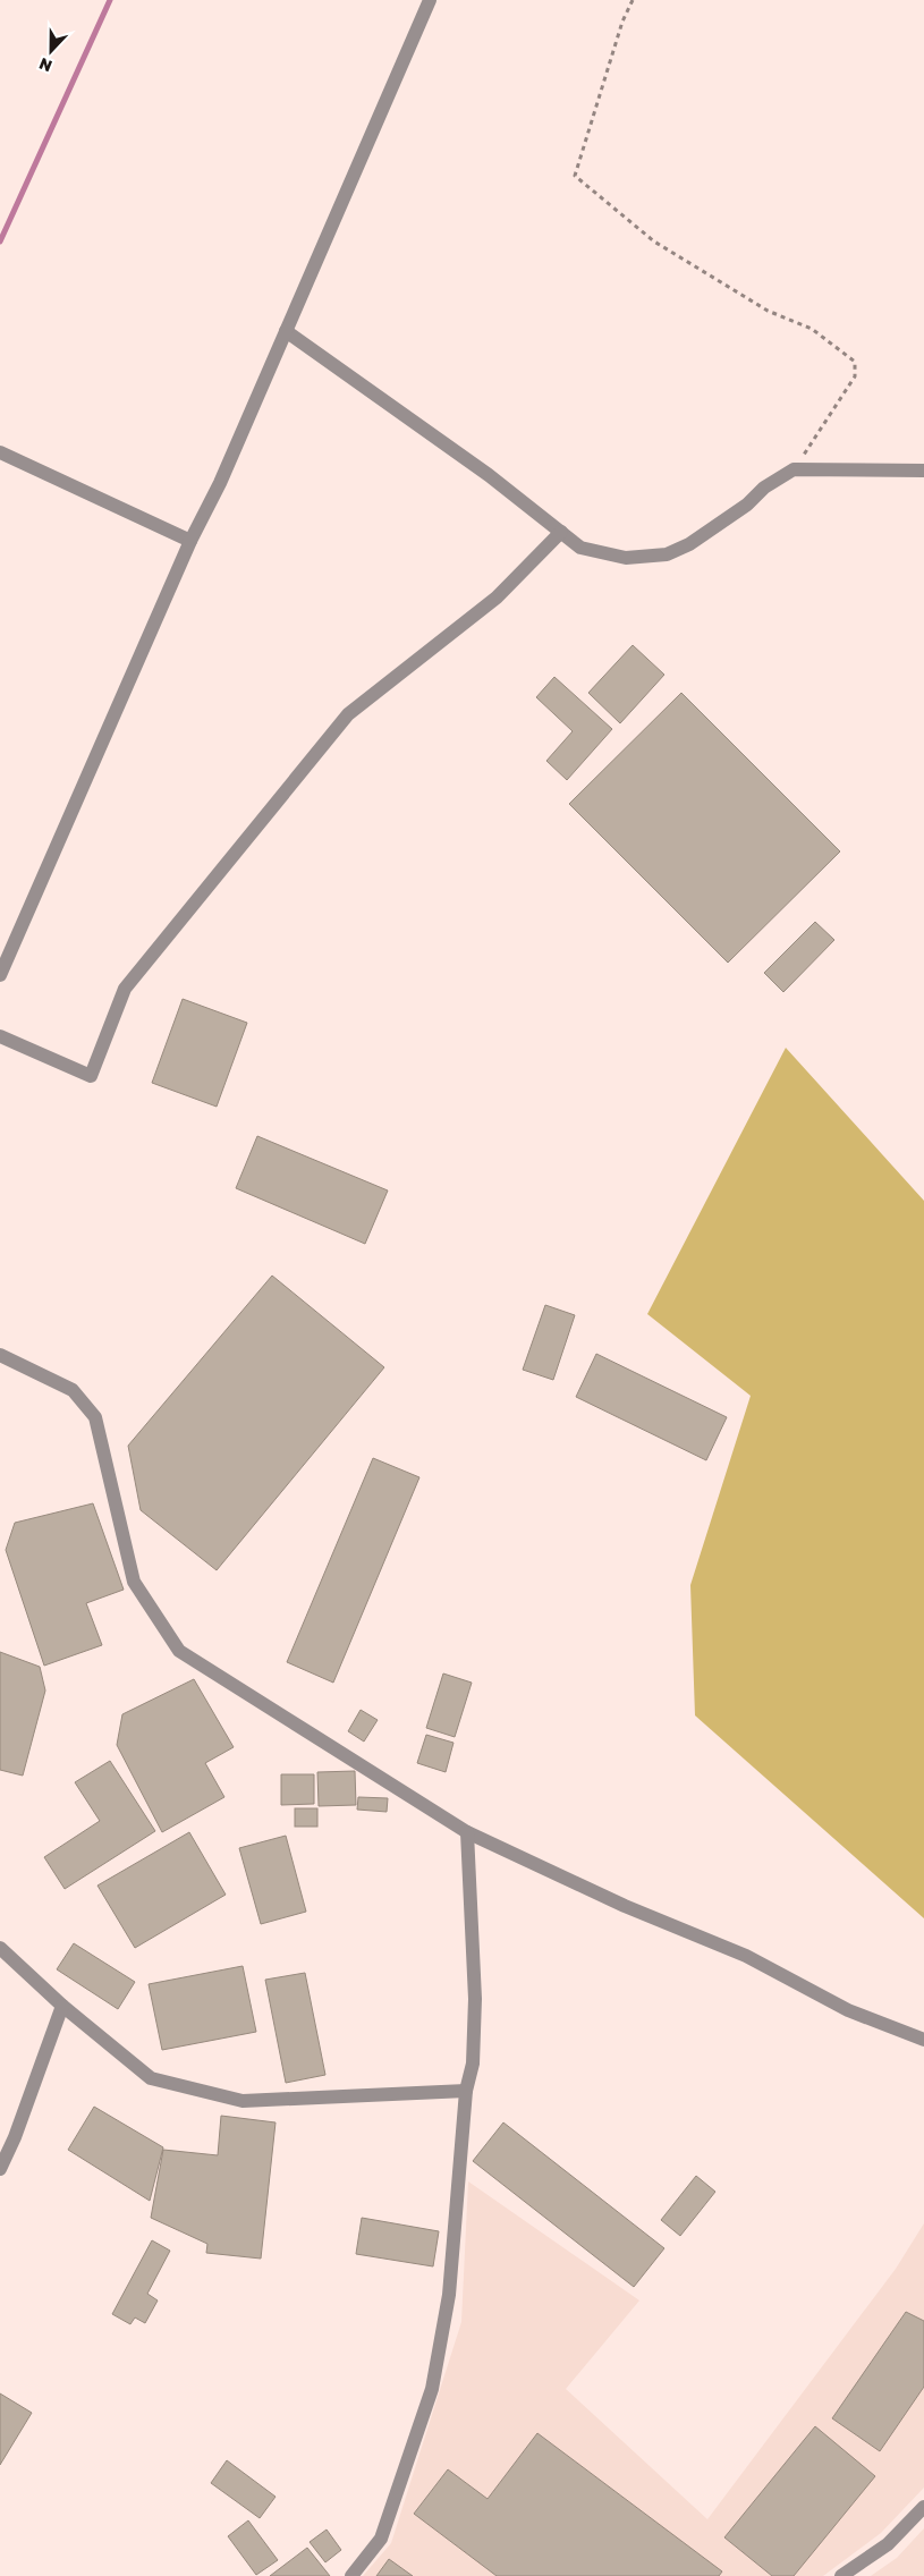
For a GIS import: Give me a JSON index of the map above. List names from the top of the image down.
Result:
{
  "north": "bottom"
}
